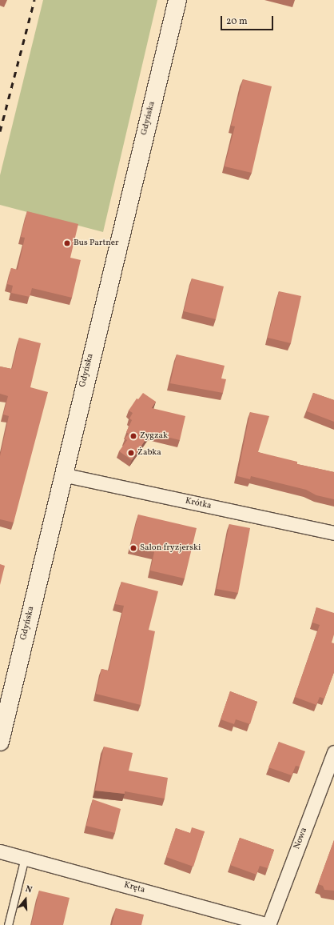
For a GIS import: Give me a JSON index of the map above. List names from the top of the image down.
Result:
{
  "streets": {
    "main road": ["Gdyńska"],
    "street": ["Krótka", "Nowa", "Kręta"]
  },
  "crossings": [
    ["Gdyńska", "Krótka"],
    ["Nowa", "Kręta"]
  ],
  "places": [
    "Bus Partner",
    "Zygzak",
    "Żabka",
    "Salon fryzjerski"
  ],
  "scale_bar": "20 m",
  "north": "top"
}
